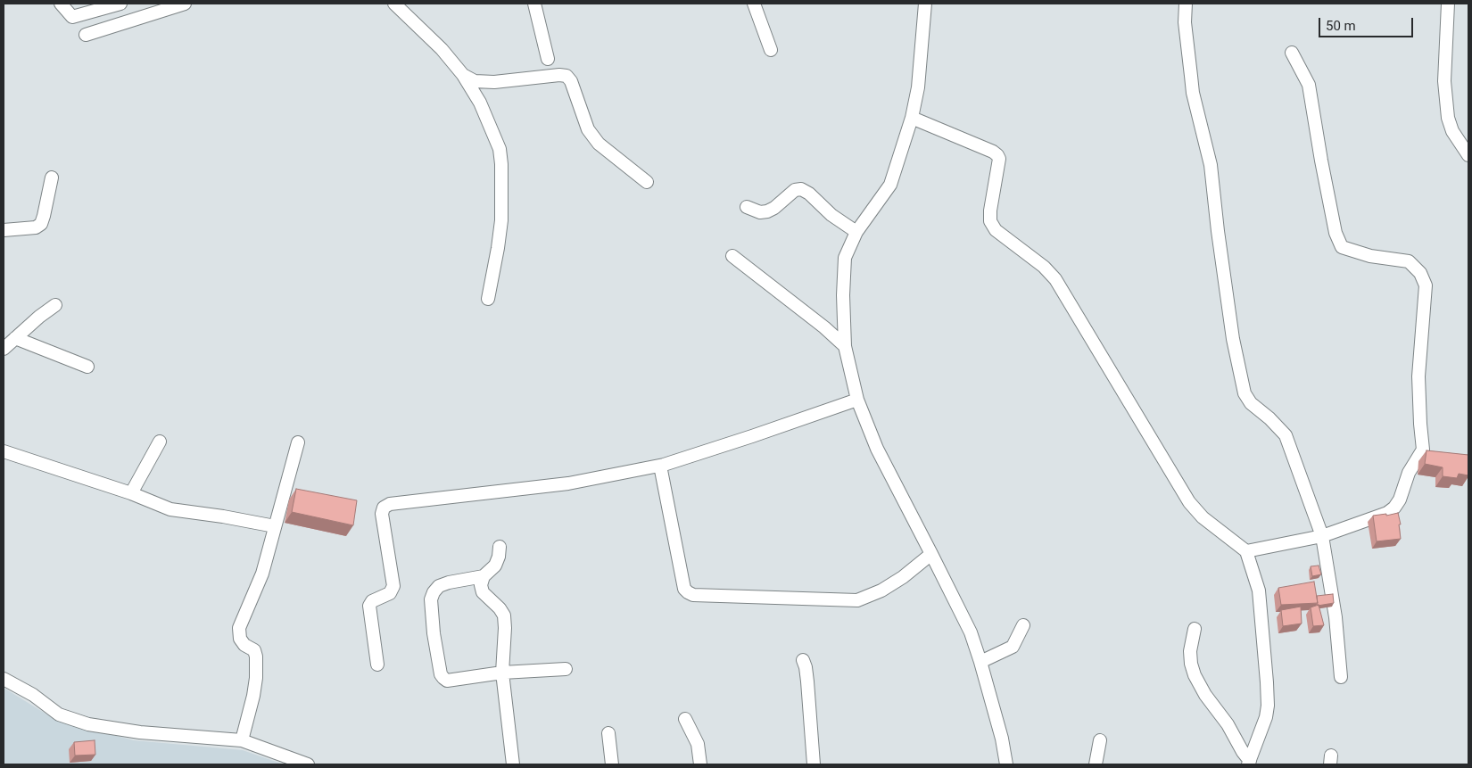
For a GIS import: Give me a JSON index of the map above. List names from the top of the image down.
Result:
{
  "scale_bar": "50 m"
}
